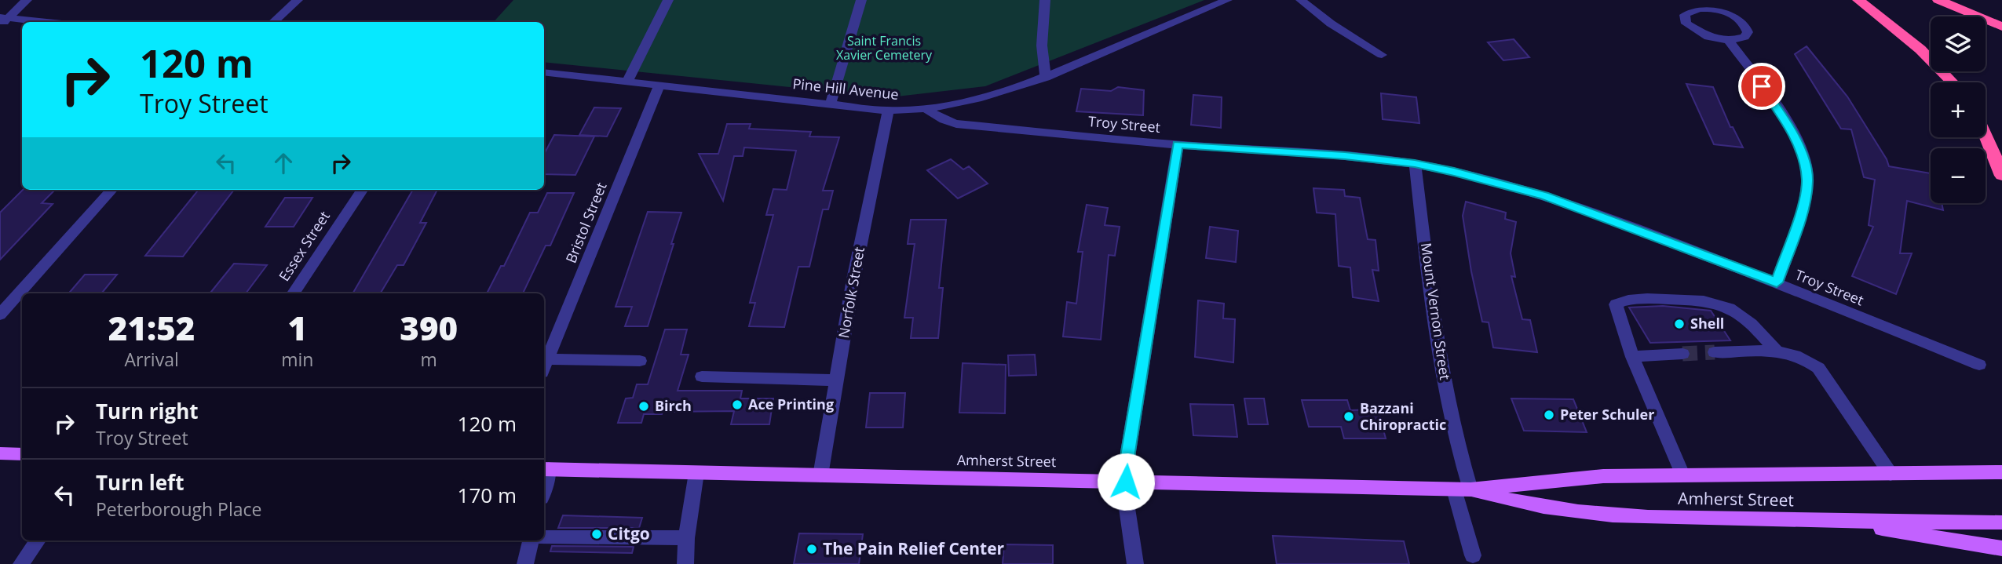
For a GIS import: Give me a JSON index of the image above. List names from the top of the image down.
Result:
{
  "streets": {
    "main road": ["Amherst Street"],
    "street": [
      "Pine Hill Avenue",
      "Troy Street",
      "Bristol Street",
      "Essex Street",
      "Norfolk Street",
      "Mount Vernon Street"
    ]
  },
  "crossings": [
    ["Pine Hill Avenue", "Troy Street"],
    ["Pine Hill Avenue", "Bristol Street"],
    ["Pine Hill Avenue", "Norfolk Street"],
    ["Troy Street", "Mount Vernon Street"],
    ["Norfolk Street", "Amherst Street"],
    ["Mount Vernon Street", "Amherst Street"]
  ],
  "parks": ["Saint Francis Xavier Cemetery"],
  "places": [
    "Shell",
    "Ace Printing",
    "Birch",
    "Peter Schuler",
    "Bazzani Chiropractic",
    "Citgo",
    "The Pain Relief Center"
  ],
  "page": {
    "map_buttons": ["+", "−"],
    "turn": ["120 m", "Troy Street"],
    "eta": [
      "21:52",
      "Arrival",
      "1",
      "min",
      "390",
      "m"
    ],
    "list": [
      {
        "name": "Turn right",
        "note": "Troy Street",
        "value": "120 m"
      },
      {
        "name": "Turn left",
        "note": "Peterborough Place",
        "value": "170 m"
      }
    ]
  }
}
